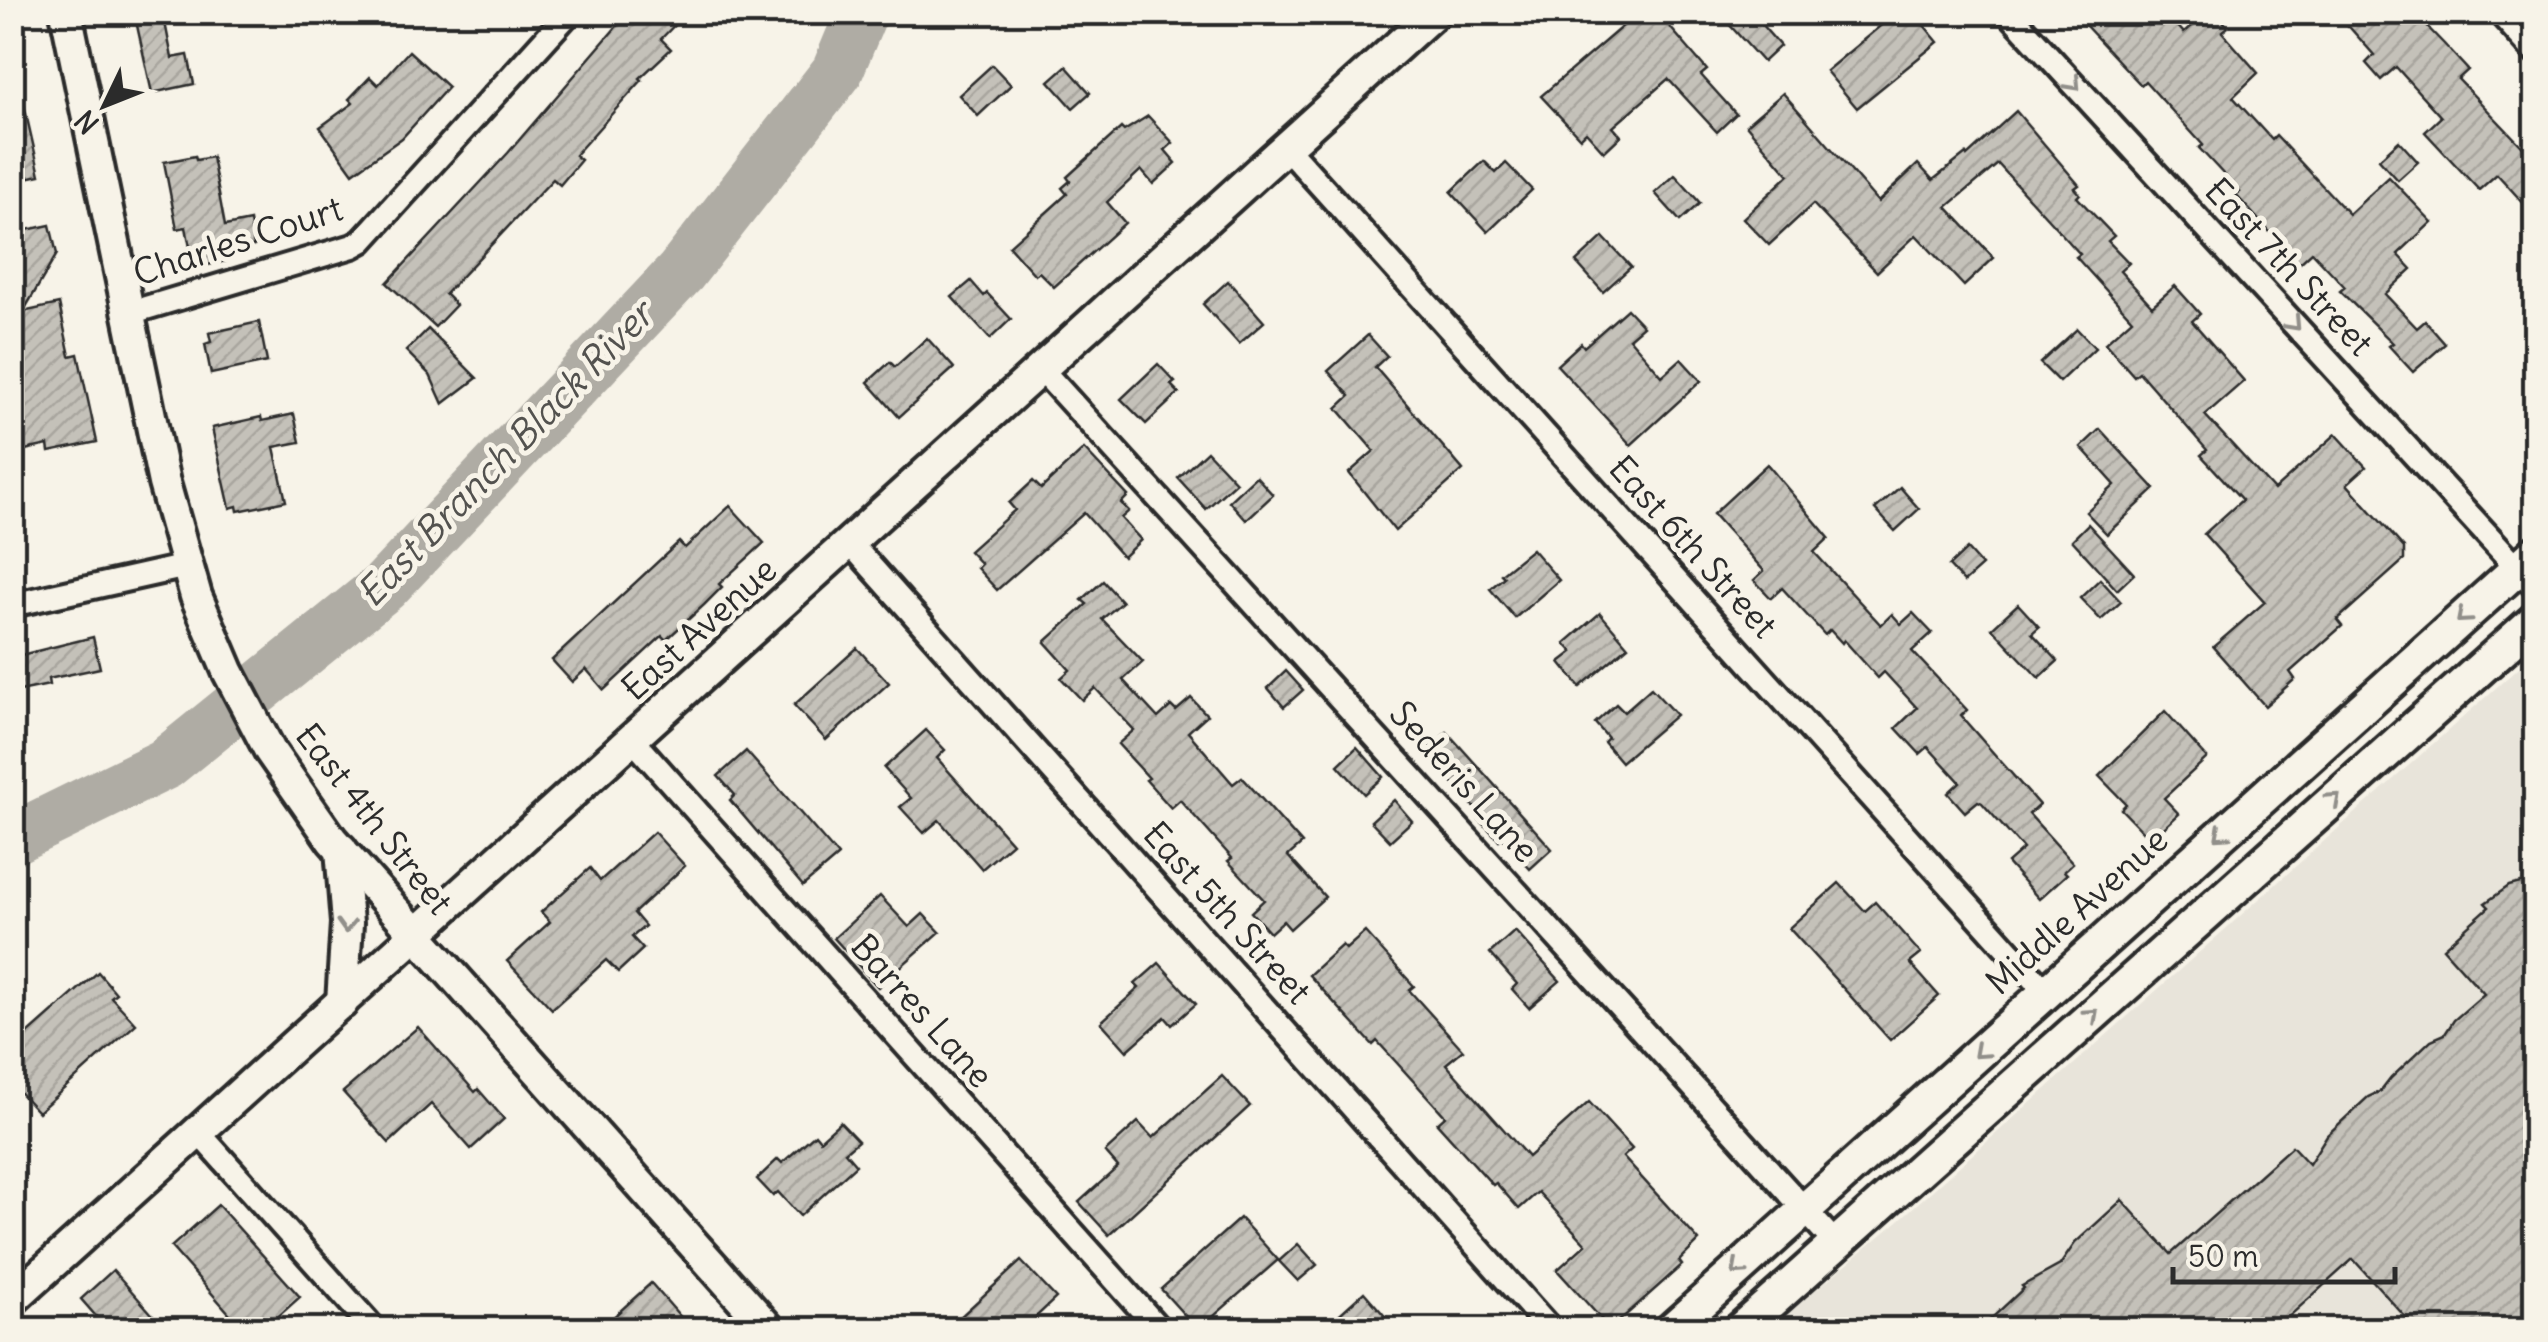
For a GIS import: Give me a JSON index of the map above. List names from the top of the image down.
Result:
{
  "streets": {
    "main road": ["Middle Avenue"],
    "street": [
      "Charles Court",
      "East 7th Street",
      "East 6th Street",
      "East Avenue",
      "Sederis Lane",
      "East 4th Street",
      "East 5th Street",
      "Barres Lane"
    ]
  },
  "crossings": [
    ["Charles Court", "East 4th Street"],
    ["East 7th Street", "Middle Avenue"],
    ["East 6th Street", "East Avenue"],
    ["East 6th Street", "Middle Avenue"],
    ["East Avenue", "Sederis Lane"],
    ["East Avenue", "East 4th Street"],
    ["East Avenue", "East 5th Street"],
    ["East Avenue", "Barres Lane"],
    ["Sederis Lane", "Middle Avenue"]
  ],
  "one_way": ["East 7th Street"],
  "water": ["East Branch Black River"],
  "scale_bar": "50 m",
  "north": "bottom left"
}
